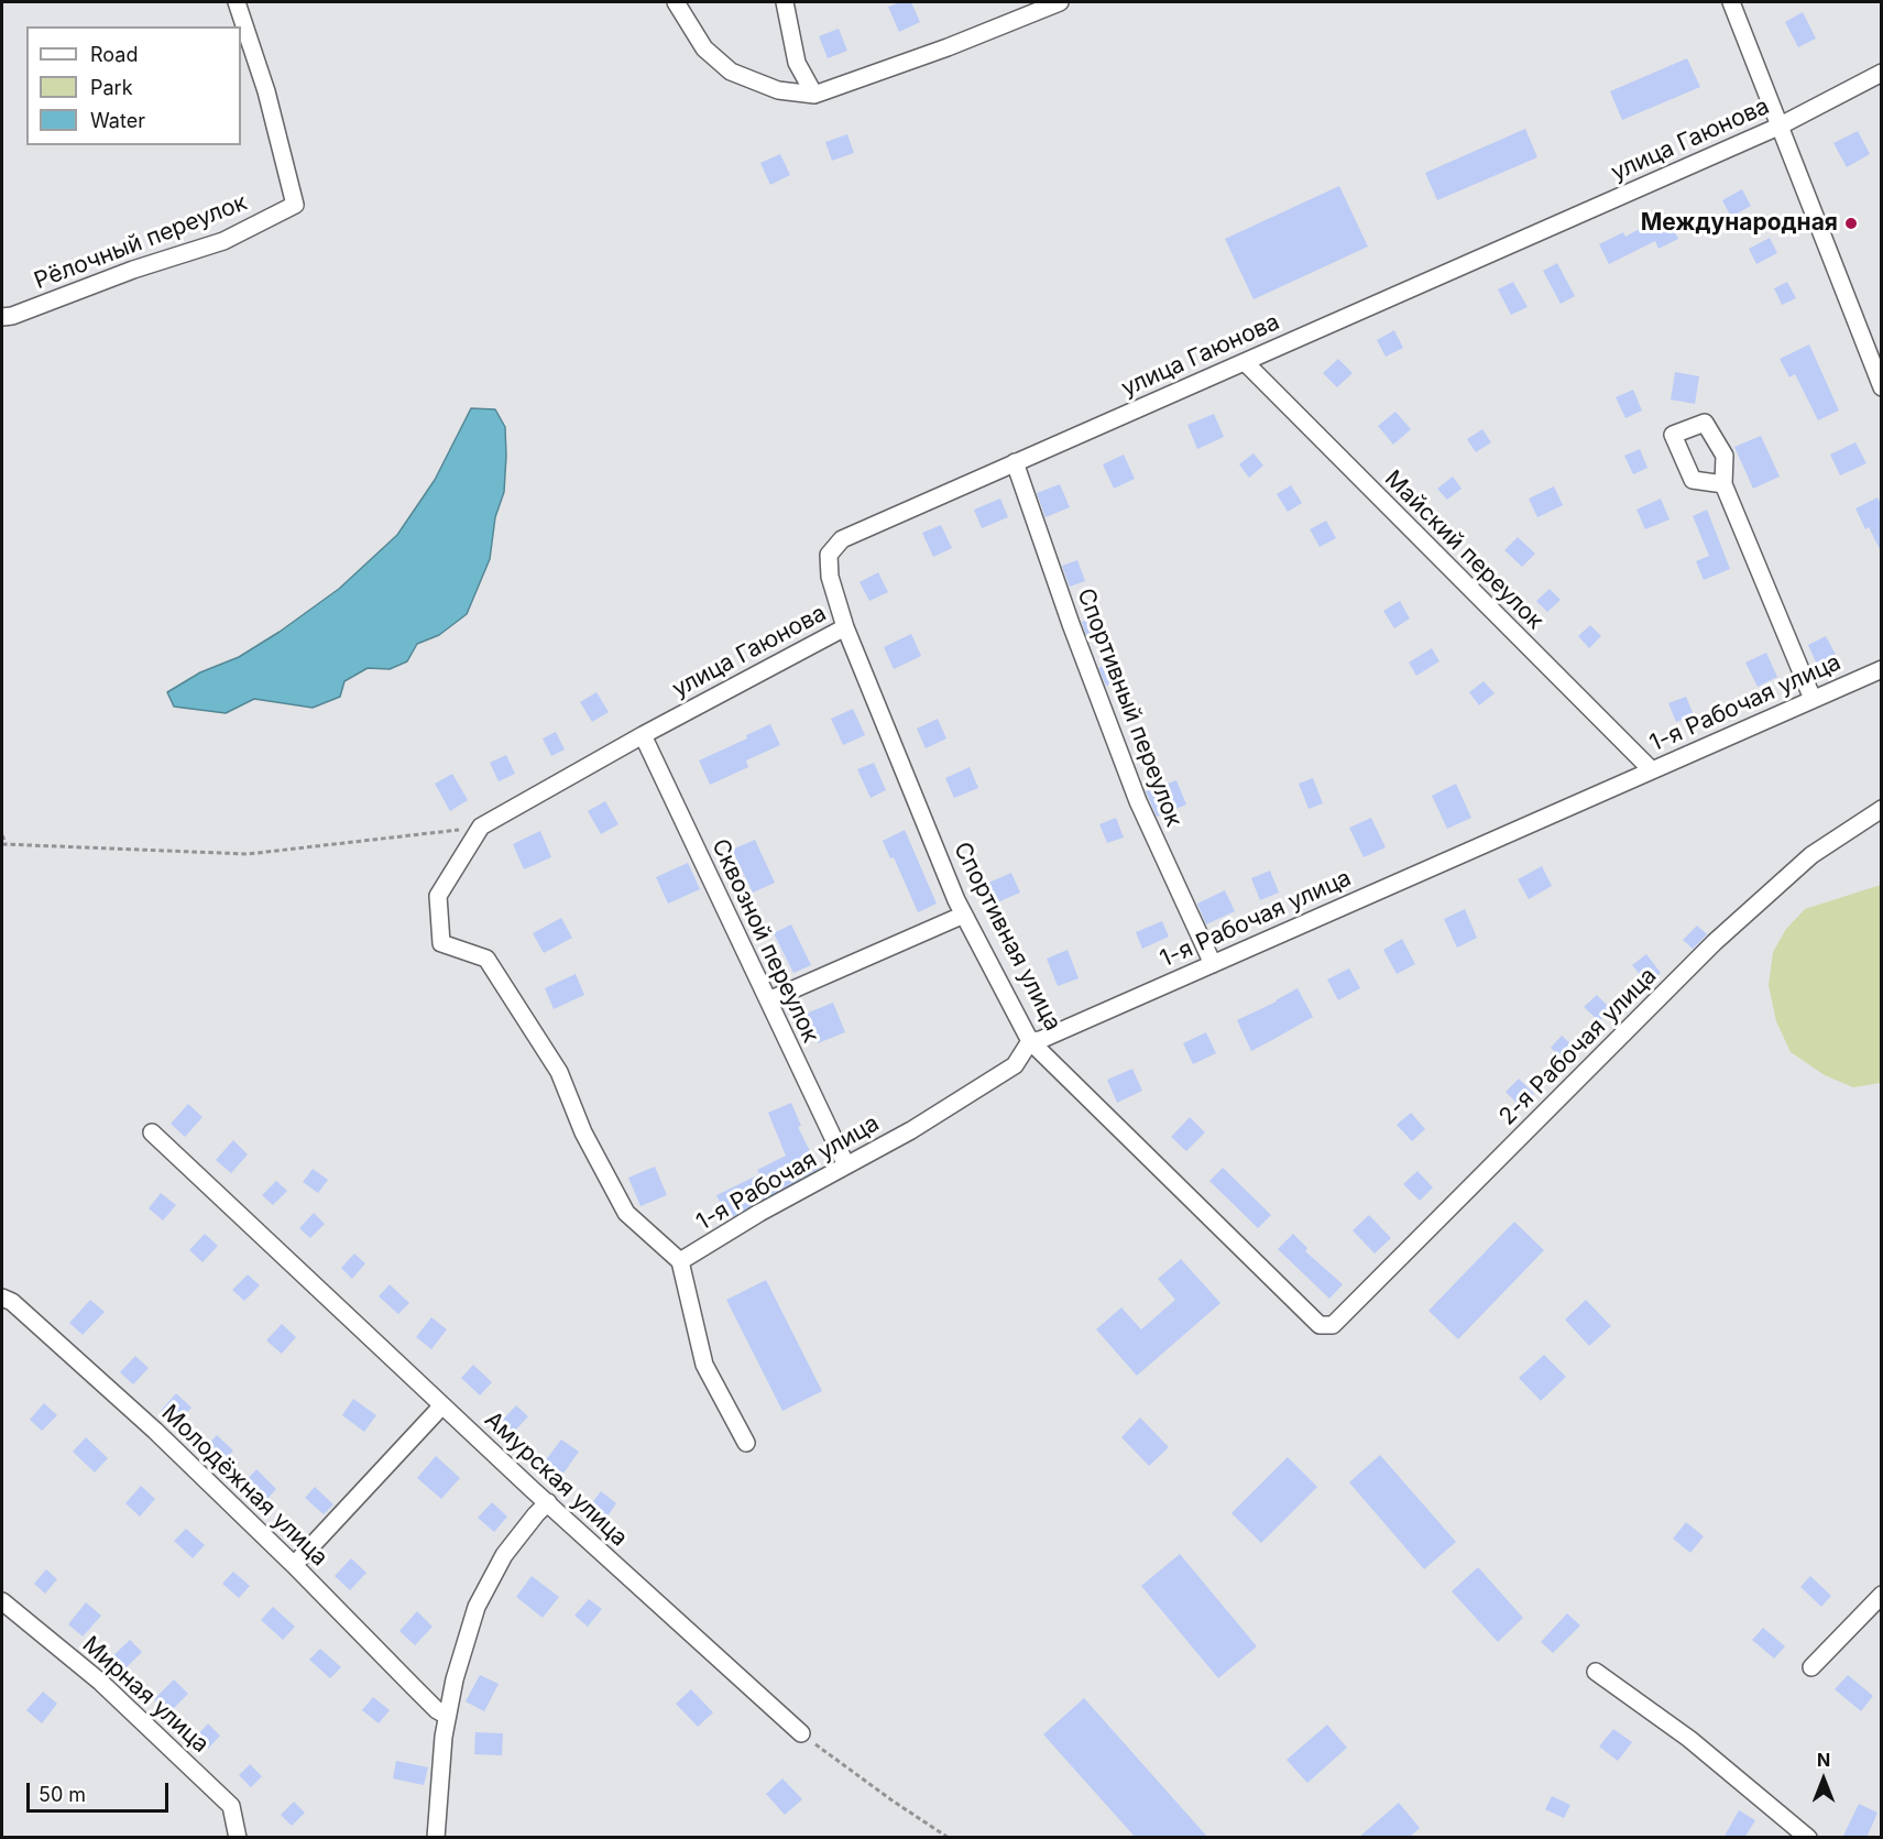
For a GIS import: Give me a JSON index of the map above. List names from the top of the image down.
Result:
{
  "streets": {
    "street": [
      "улица Гаюнова",
      "Рёлочный переулок",
      "Майский переулок",
      "1-я Рабочая улица",
      "Спортивный переулок",
      "Спортивная улица",
      "Сквозной переулок",
      "2-я Рабочая улица",
      "Амурская улица",
      "Молодёжная улица",
      "Мирная улица"
    ]
  },
  "crossings": [
    ["улица Гаюнова", "Майский переулок"],
    ["улица Гаюнова", "1-я Рабочая улица"],
    ["улица Гаюнова", "Спортивный переулок"],
    ["улица Гаюнова", "Спортивная улица"],
    ["улица Гаюнова", "Сквозной переулок"],
    ["Майский переулок", "1-я Рабочая улица"],
    ["1-я Рабочая улица", "Спортивный переулок"],
    ["1-я Рабочая улица", "Спортивная улица"],
    ["1-я Рабочая улица", "Сквозной переулок"],
    ["Спортивная улица", "2-я Рабочая улица"]
  ],
  "places": ["Международная"],
  "legend": ["Road", "Park", "Water"],
  "scale_bar": "50 m",
  "north": "top"
}
